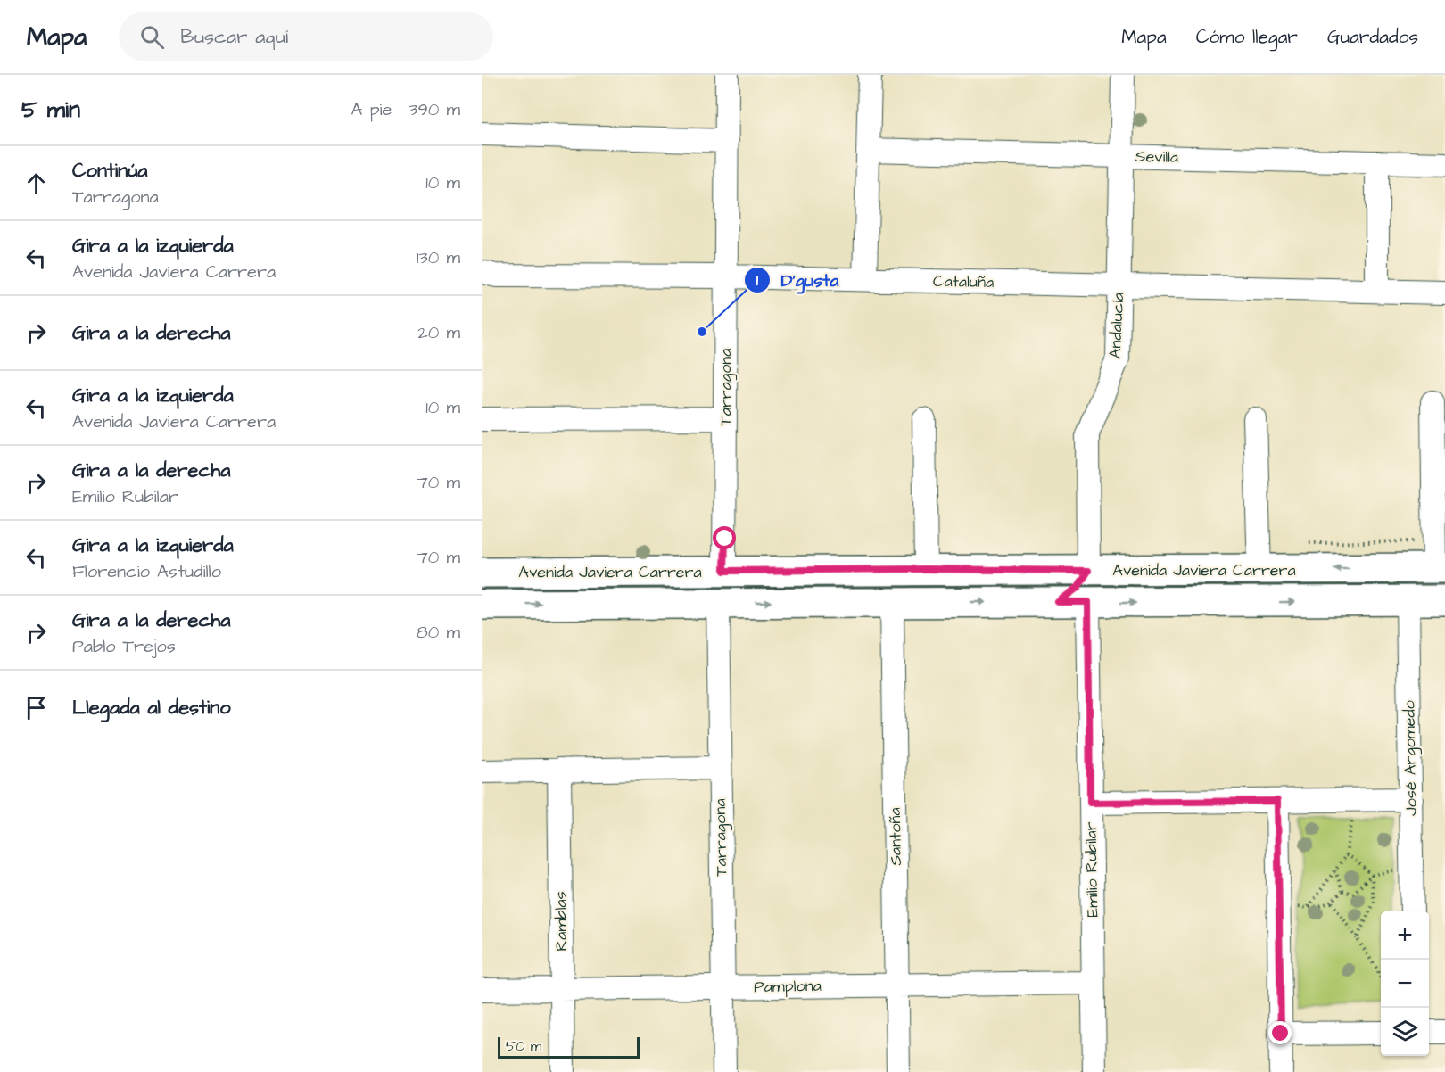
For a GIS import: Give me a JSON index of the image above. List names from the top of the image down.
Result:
{
  "streets": {
    "main road": ["Avenida Javiera Carrera"],
    "street": [
      "Sevilla",
      "Cataluña",
      "Andalucía",
      "Tarragona",
      "José Argomedo",
      "Santoña",
      "Emilio Rubilar",
      "Ramblas",
      "Pamplona"
    ]
  },
  "crossings": [
    ["Sevilla", "Andalucía"],
    ["Cataluña", "Andalucía"],
    ["Cataluña", "Tarragona"],
    ["Andalucía", "Avenida Javiera Carrera"],
    ["Tarragona", "Avenida Javiera Carrera"],
    ["Tarragona", "Pamplona"],
    ["Avenida Javiera Carrera", "José Argomedo"],
    ["Avenida Javiera Carrera", "Santoña"],
    ["Avenida Javiera Carrera", "Emilio Rubilar"],
    ["Santoña", "Pamplona"],
    ["Emilio Rubilar", "Pamplona"],
    ["Ramblas", "Pamplona"]
  ],
  "places": ["D'gusta"],
  "scale_bar": "50 m",
  "page": {
    "header": "Mapa",
    "search": "Buscar aquí",
    "nav": ["Mapa", "Cómo llegar", "Guardados"],
    "heading": ["5 min", "A pie · 390 m"],
    "list": [
      ["Continúa", "Tarragona", "10 m"],
      ["Gira a la izquierda", "Avenida Javiera Carrera", "130 m"],
      ["Gira a la derecha", "20 m"],
      ["Gira a la izquierda", "Avenida Javiera Carrera", "10 m"],
      ["Gira a la derecha", "Emilio Rubilar", "70 m"],
      ["Gira a la izquierda", "Florencio Astudillo", "70 m"],
      ["Gira a la derecha", "Pablo Trejos", "80 m"],
      "Llegada al destino"
    ],
    "map_buttons": ["+", "−"],
    "scale": "50 m"
  }
}
